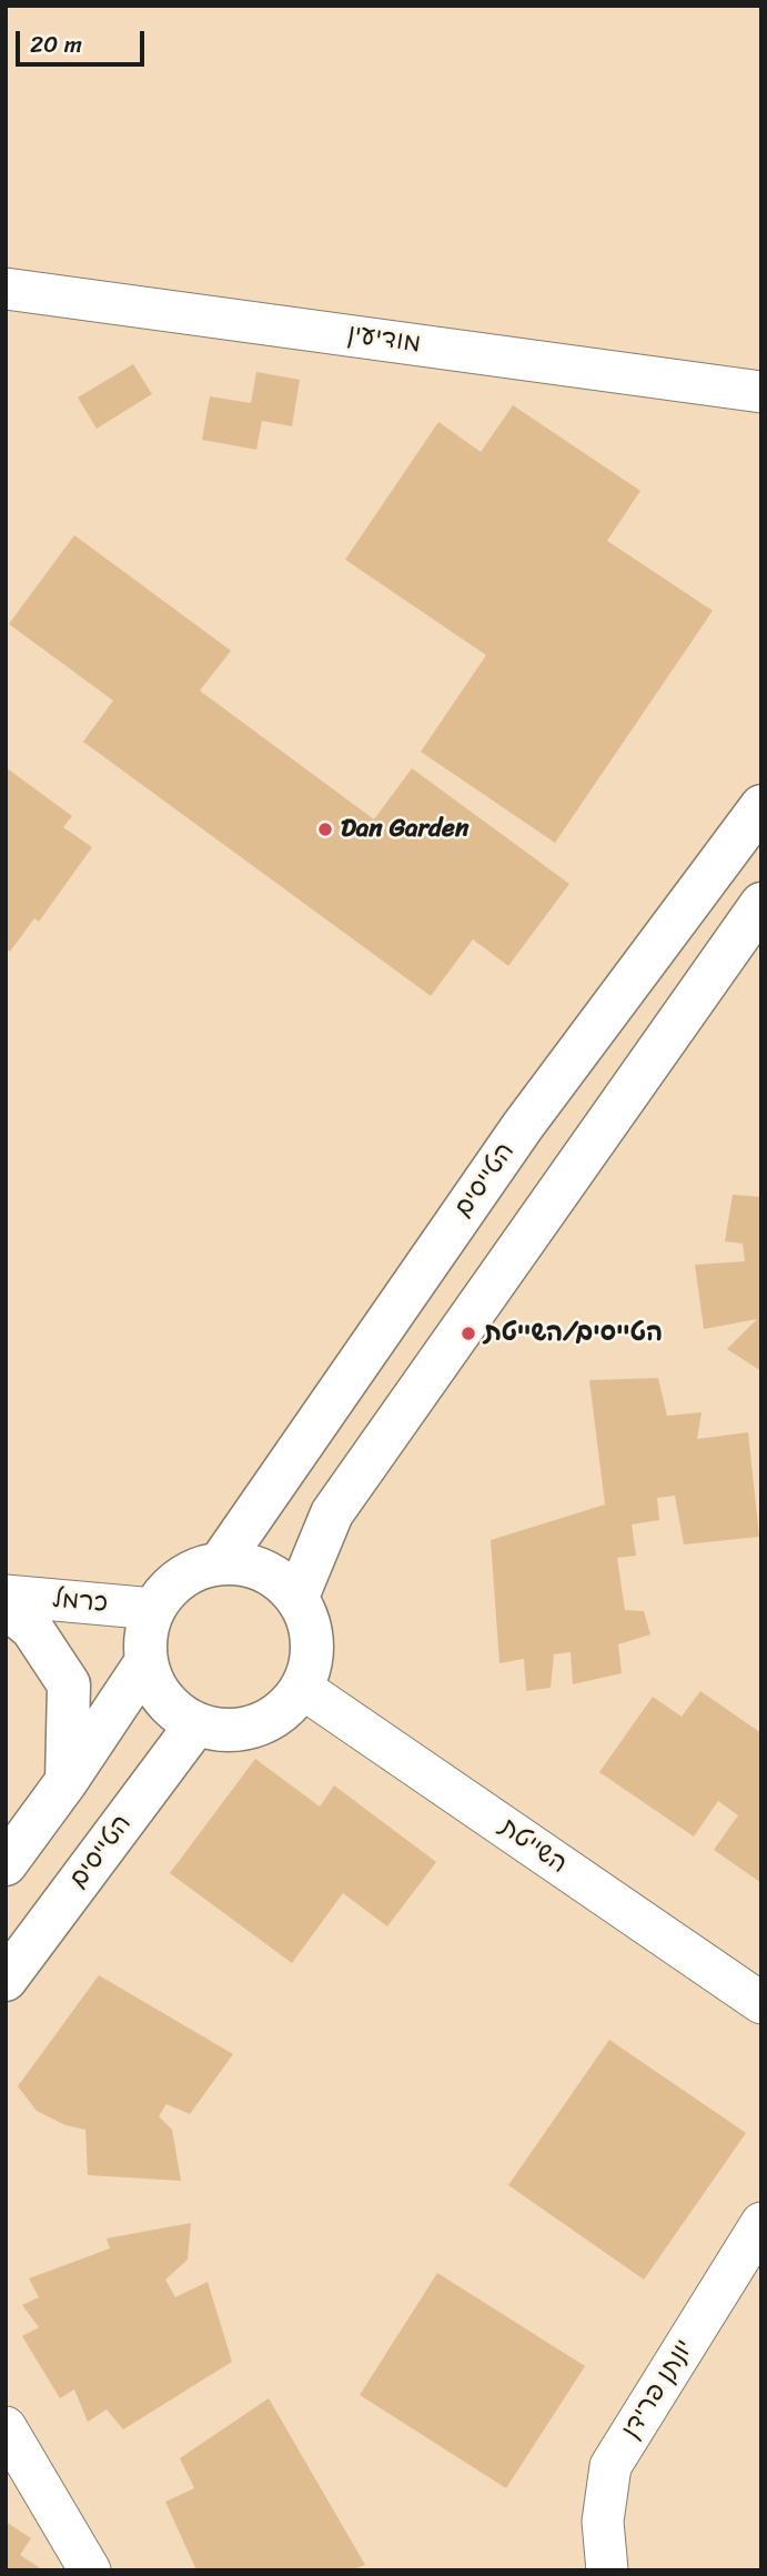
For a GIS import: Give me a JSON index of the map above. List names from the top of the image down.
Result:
{
  "streets": {
    "street": [
      "מודיעין",
      "הטייסים",
      "כרמל",
      "השייטת",
      "יונתן פרידן"
    ]
  },
  "crossings": [
    ["הטייסים", "כרמל"],
    ["הטייסים", "השייטת"],
    ["כרמל", "השייטת"]
  ],
  "places": ["Dan Garden", "הטייסים/השייטת"],
  "scale_bar": "20 m"
}
